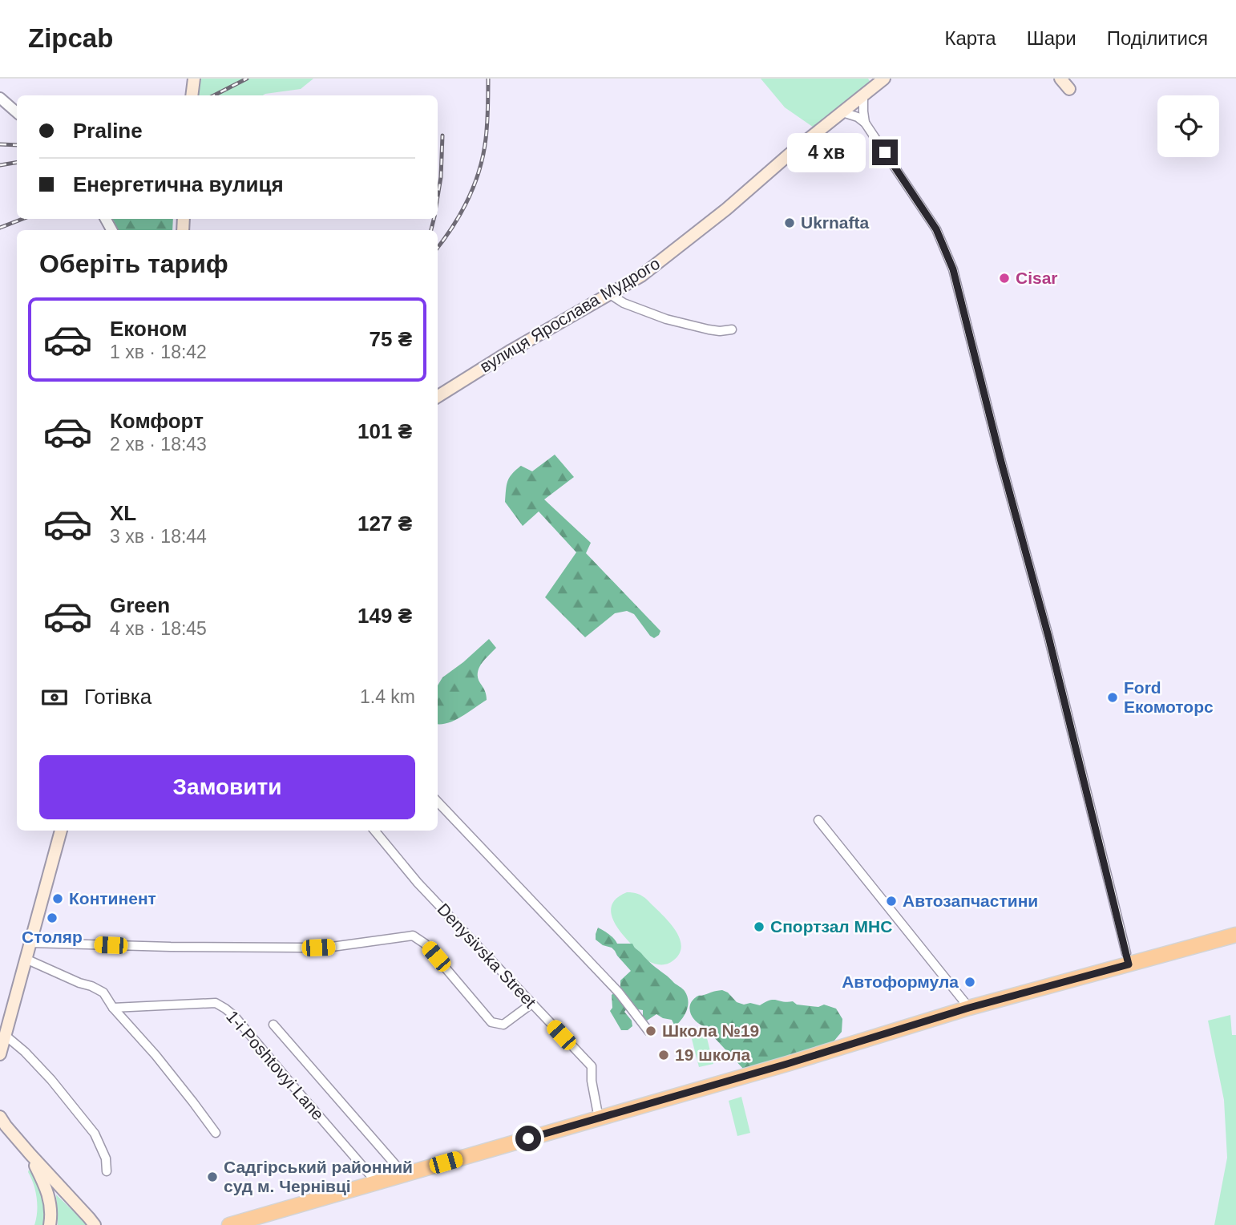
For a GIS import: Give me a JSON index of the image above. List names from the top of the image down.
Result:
{
  "streets": {
    "main road": ["вулиця Ярослава Мудрого"],
    "street": ["Denysivska Street", "1-i Poshtovyi Lane"]
  },
  "places": [
    "Ukrnafta",
    "Cisar",
    "Ford Екомоторс",
    "Континент",
    "Автозапчастини",
    "Столяр",
    "Спортзал МНС",
    "Автоформула",
    "Школа №19",
    "19 школа",
    "Садгірський районний суд м. Чернівці"
  ],
  "page": {
    "header": "Zipcab",
    "nav": ["Карта", "Шари", "Поділитися"],
    "banner": ["Praline", "Енергетична вулиця"],
    "bubble": "4 хв",
    "heading": "Оберіть тариф",
    "list": [
      {
        "name": "Економ",
        "note": "1 хв · 18:42",
        "value": "75 ₴"
      },
      {
        "name": "Комфорт",
        "note": "2 хв · 18:43",
        "value": "101 ₴"
      },
      {
        "name": "XL",
        "note": "3 хв · 18:44",
        "value": "127 ₴"
      },
      {
        "name": "Green",
        "note": "4 хв · 18:45",
        "value": "149 ₴"
      }
    ],
    "pay": ["Готівка", "1.4 km"],
    "buttons": "Замовити"
  }
}
